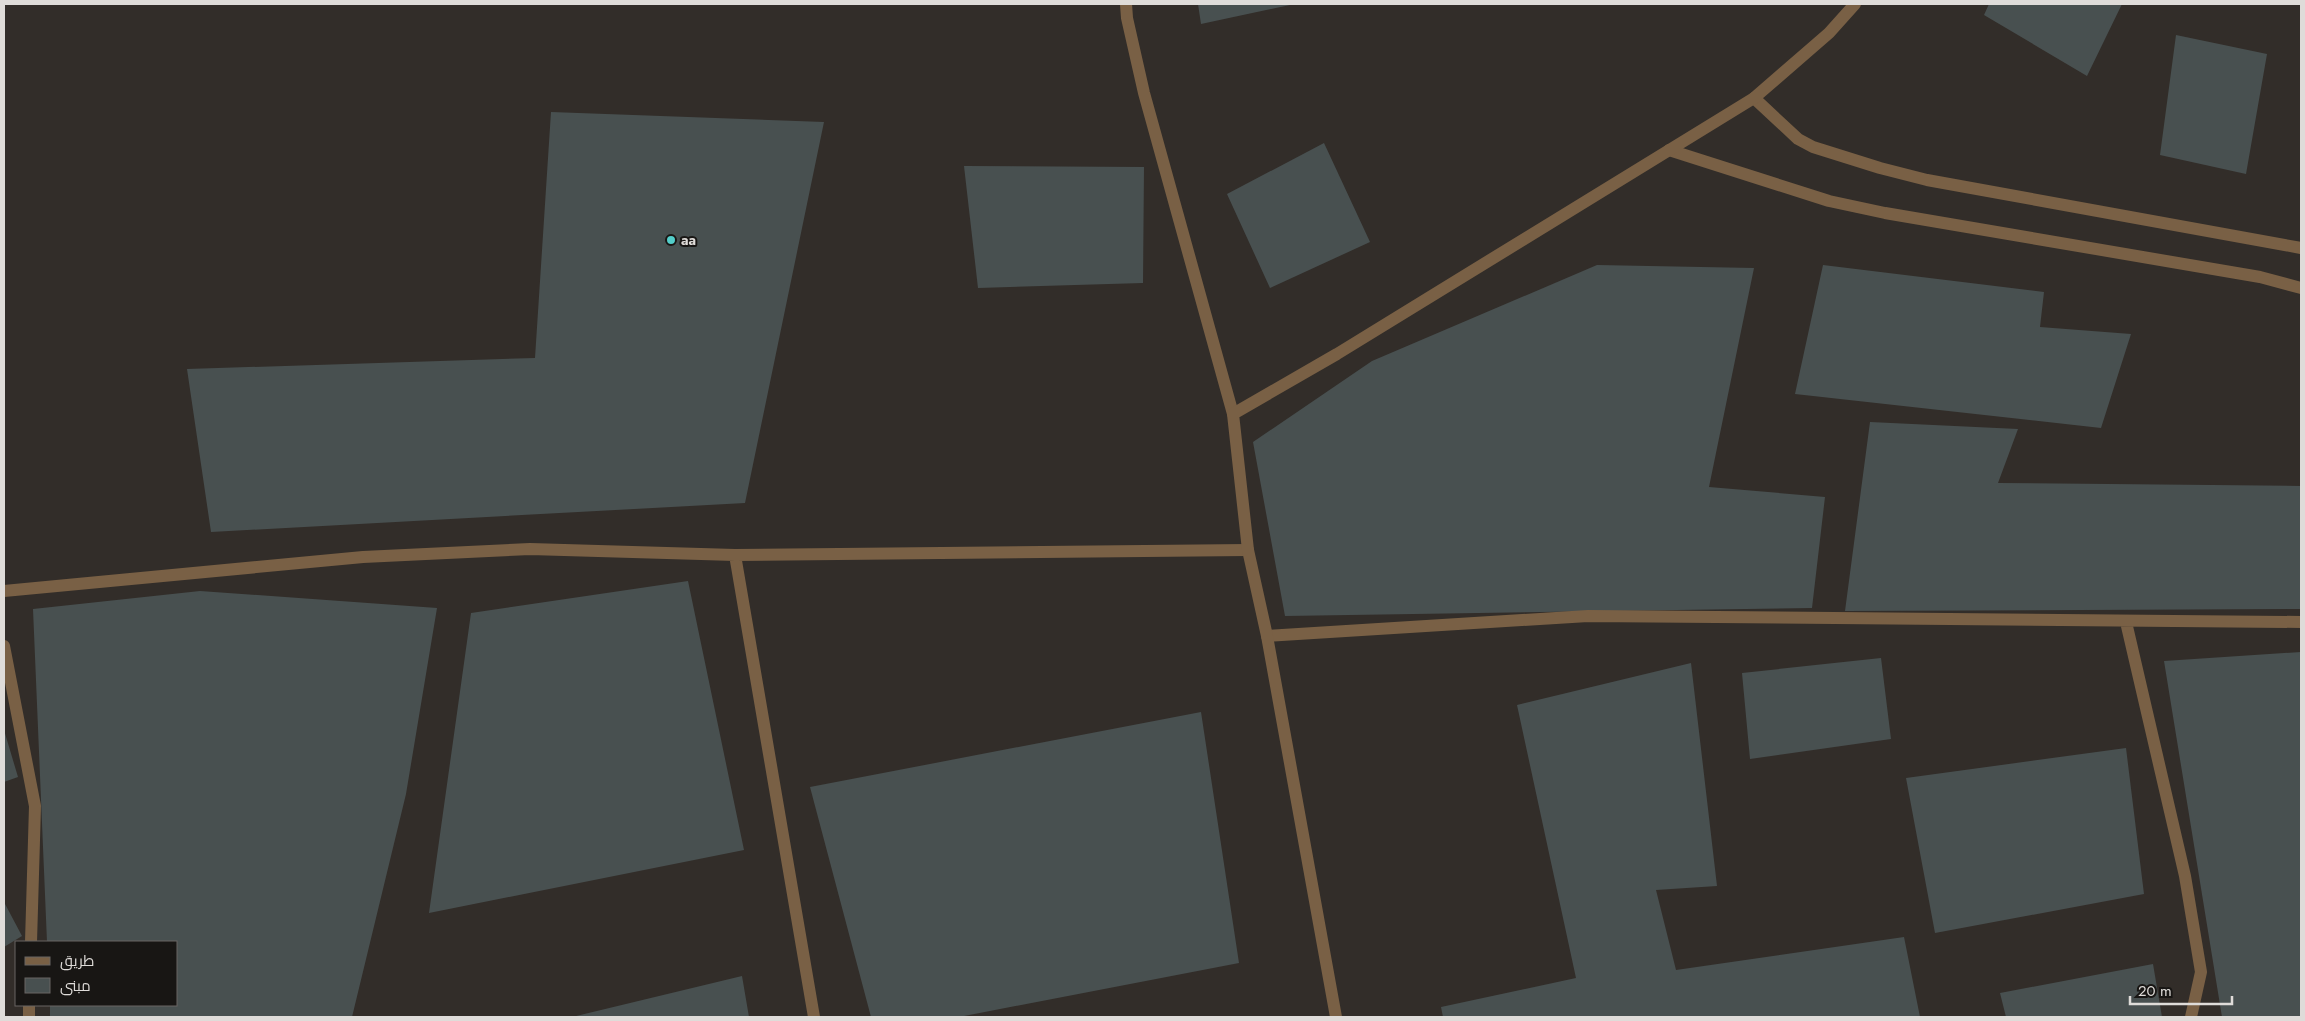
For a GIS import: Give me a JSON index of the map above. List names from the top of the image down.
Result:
{
  "places": ["aa"],
  "legend": ["طريق", "مبنى"],
  "scale_bar": "20 m"
}
